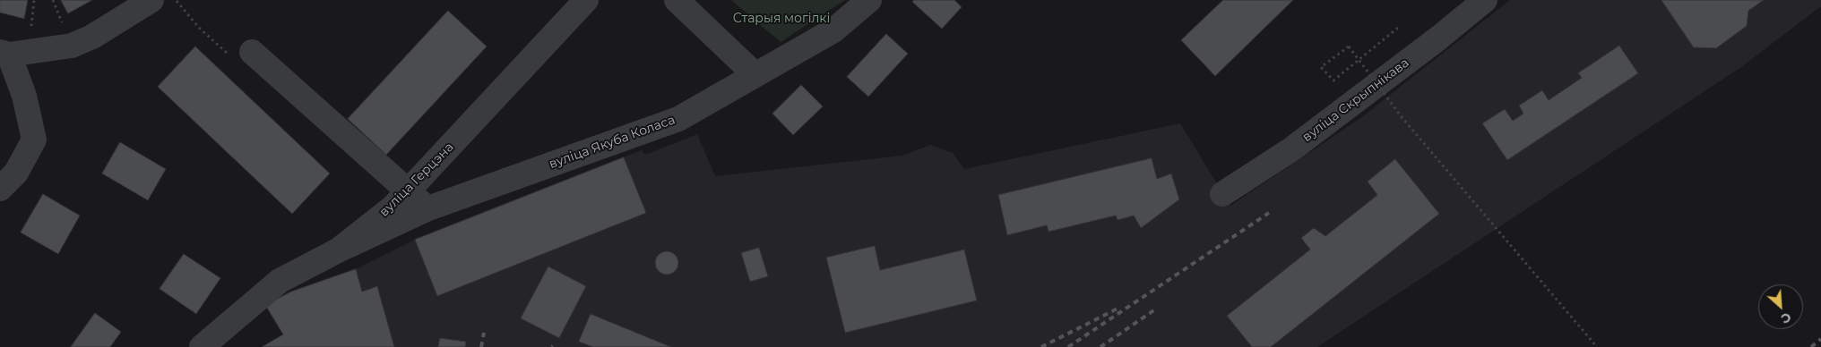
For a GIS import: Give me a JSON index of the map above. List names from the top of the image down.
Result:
{
  "streets": {
    "street": ["вуліца Скрыпнікава", "вуліца Якуба Коласа", "вуліца Герцэна"]
  },
  "crossings": [
    ["вуліца Якуба Коласа", "вуліца Герцэна"]
  ],
  "parks": ["Старыя могілкі"],
  "north": "bottom right"
}
